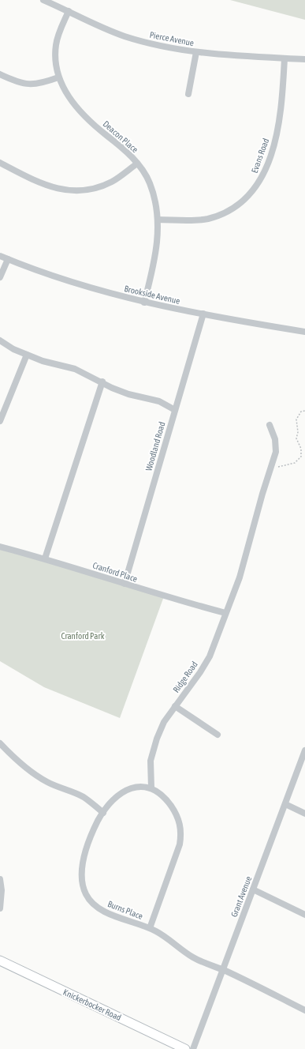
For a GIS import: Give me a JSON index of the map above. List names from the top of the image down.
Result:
{
  "streets": {
    "main road": ["Knickerbocker Road"],
    "street": [
      "Pierce Avenue",
      "Deacon Place",
      "Evans Road",
      "Brookside Avenue",
      "Woodland Road",
      "Cranford Place",
      "Ridge Road",
      "Grant Avenue",
      "Burns Place"
    ]
  },
  "crossings": [
    ["Pierce Avenue", "Deacon Place"],
    ["Pierce Avenue", "Evans Road"],
    ["Deacon Place", "Evans Road"],
    ["Deacon Place", "Brookside Avenue"],
    ["Brookside Avenue", "Woodland Road"],
    ["Woodland Road", "Cranford Place"],
    ["Cranford Place", "Ridge Road"],
    ["Ridge Road", "Burns Place"],
    ["Grant Avenue", "Burns Place"]
  ],
  "parks": ["Cranford Park"]
}
